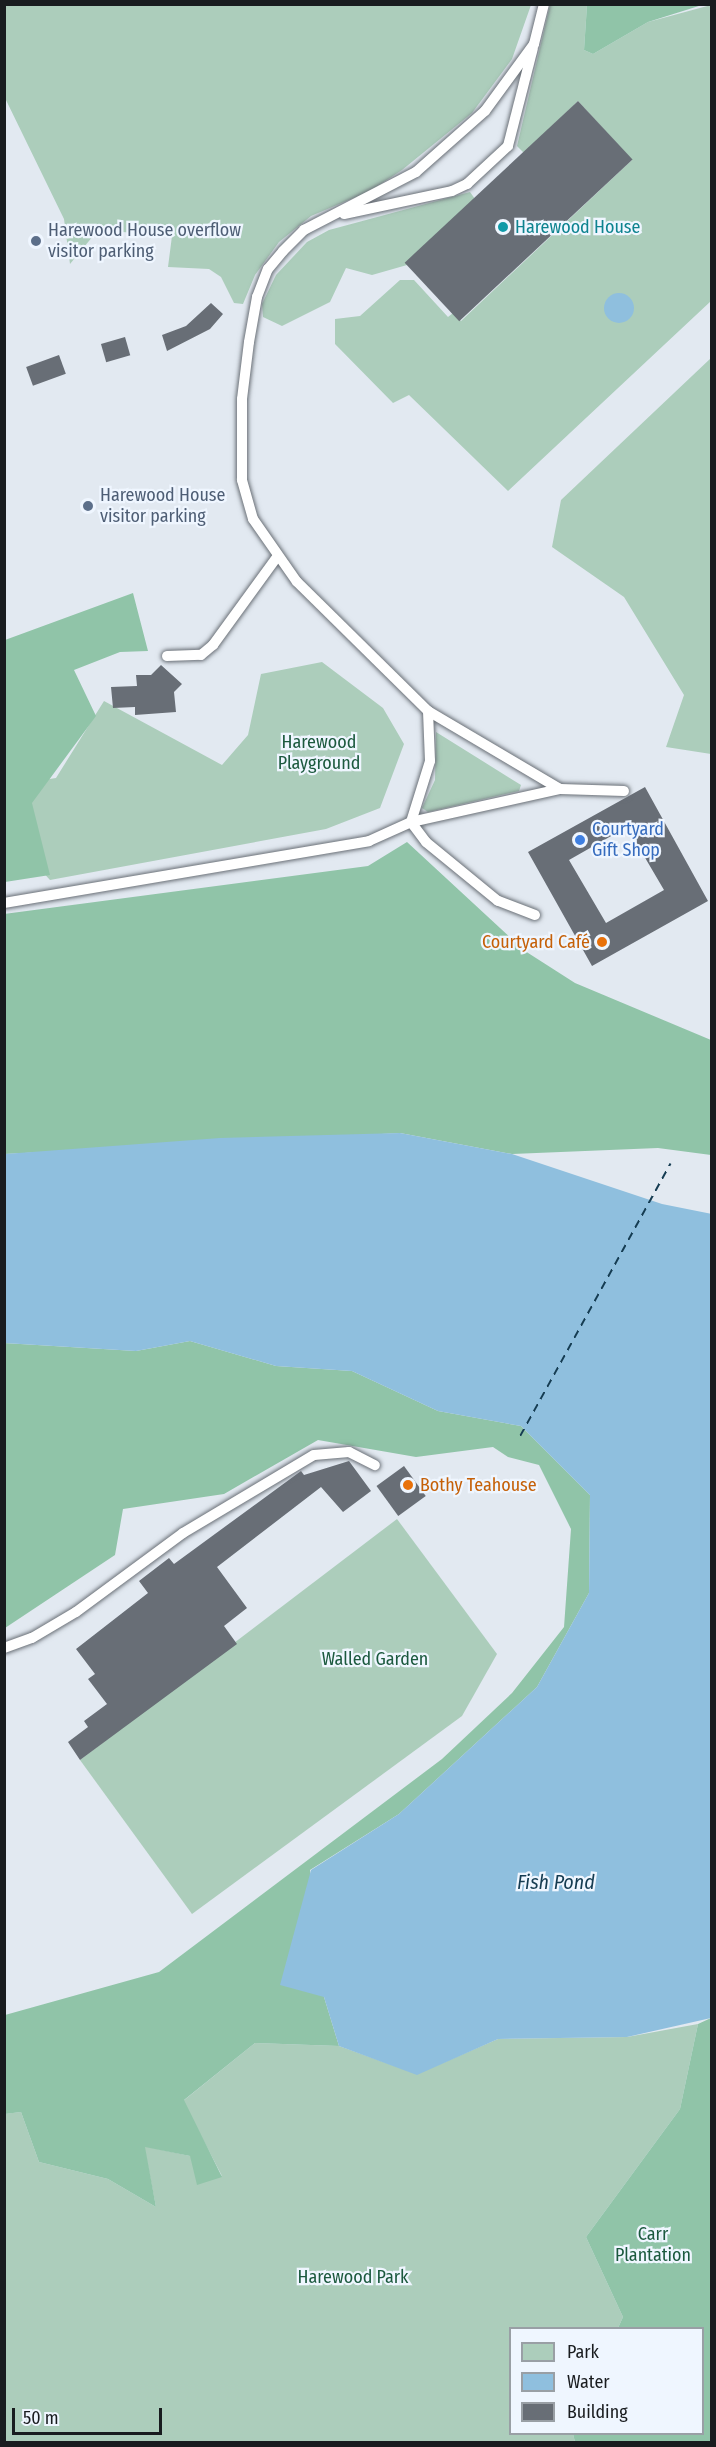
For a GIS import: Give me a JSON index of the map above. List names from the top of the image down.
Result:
{
  "water": ["Fish Pond"],
  "parks": [
    "Harewood Playground",
    "Walled Garden",
    "Carr Plantation",
    "Harewood Park"
  ],
  "places": [
    "Harewood House",
    "Harewood House overflow visitor parking",
    "Harewood House visitor parking",
    "Courtyard Gift Shop",
    "Courtyard Café",
    "Bothy Teahouse"
  ],
  "legend": ["Park", "Water", "Building"],
  "scale_bar": "50 m"
}
